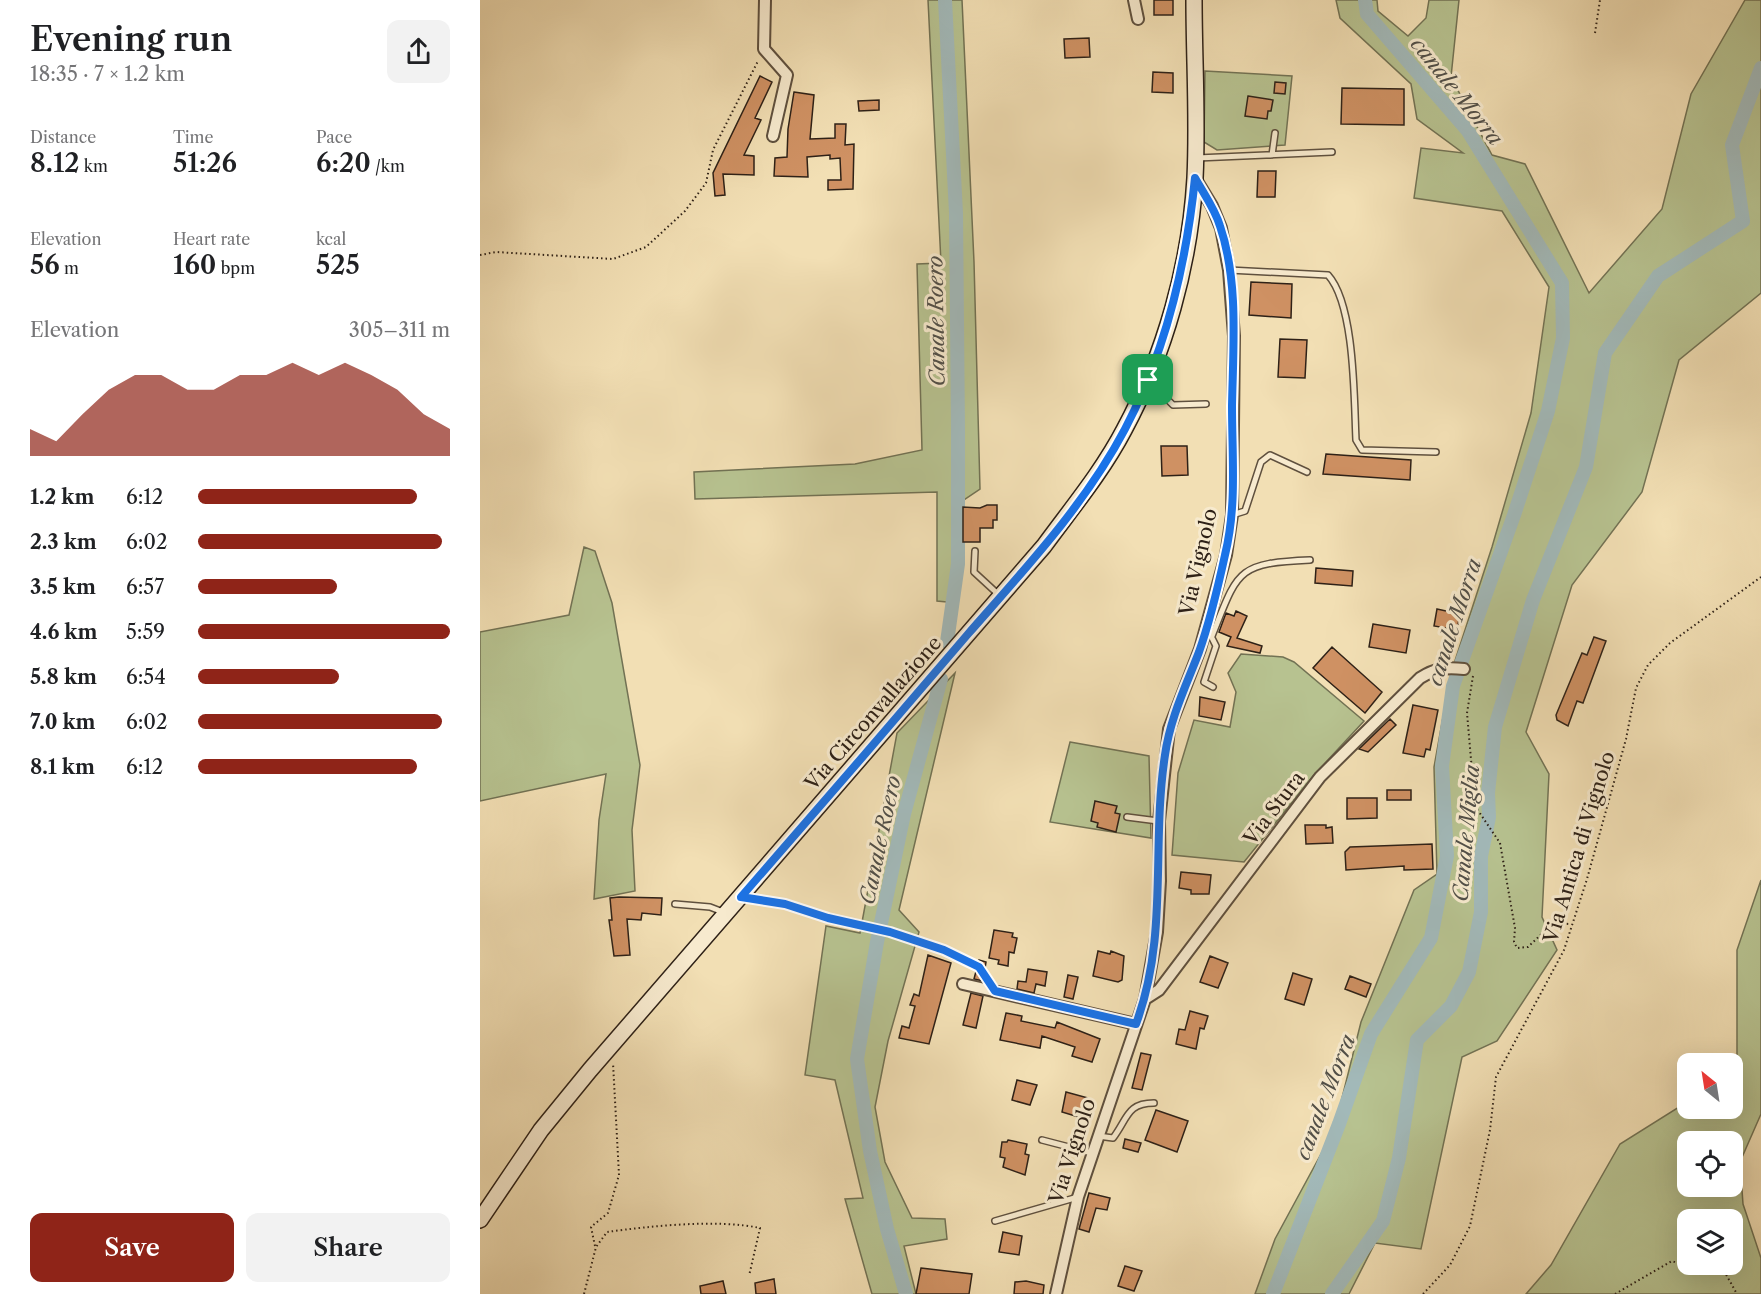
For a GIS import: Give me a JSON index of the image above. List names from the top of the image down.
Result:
{
  "streets": {
    "main road": ["Via Circonvallazione"],
    "street": ["Via Vignolo", "Via Stura"],
    "path": ["Via Antica di Vignolo"]
  },
  "crossings": [
    ["Via Vignolo", "Via Circonvallazione"],
    ["Via Vignolo", "Via Stura"]
  ],
  "water": ["canale Morra", "Canale Roero", "Canale Miglia"],
  "north": "top left",
  "page": {
    "heading": ["Evening run", "18:35 · 7 × 1.2 km"],
    "stats": [
      ["Distance", "8.12 km"],
      ["Time", "51:26"],
      ["Pace", "6:20 /km"],
      ["Elevation", "56 m"],
      ["Heart rate", "160 bpm"],
      ["kcal", "525"]
    ],
    "chart": ["Elevation", "305–311 m"],
    "list": [
      {
        "name": "1.2 km",
        "note": "6:12"
      },
      {
        "name": "2.3 km",
        "note": "6:02"
      },
      {
        "name": "3.5 km",
        "note": "6:57"
      },
      {
        "name": "4.6 km",
        "note": "5:59"
      },
      {
        "name": "5.8 km",
        "note": "6:54"
      },
      {
        "name": "7.0 km",
        "note": "6:02"
      },
      {
        "name": "8.1 km",
        "note": "6:12"
      }
    ],
    "buttons": ["Save", "Share"]
  }
}
